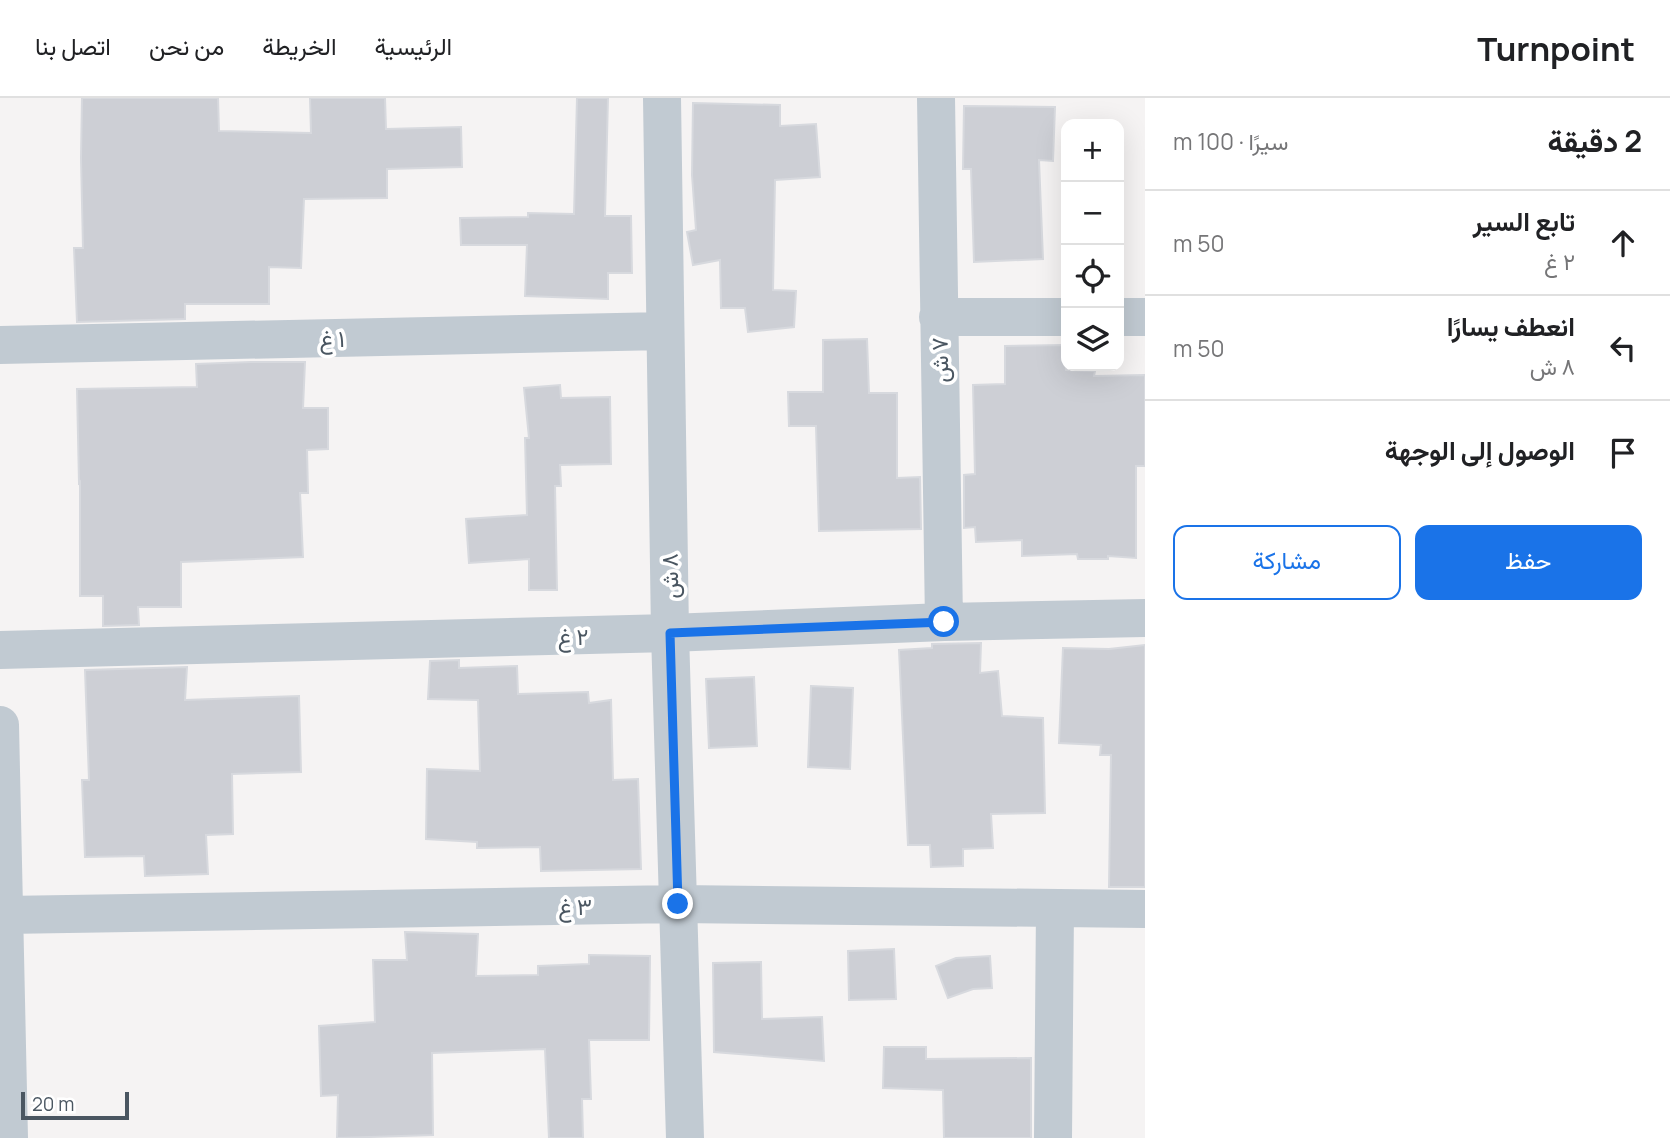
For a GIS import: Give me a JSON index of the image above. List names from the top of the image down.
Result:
{
  "streets": {
    "street": [
      "١ غ",
      "٧ ش",
      "٨ ش",
      "٢ غ",
      "٣ غ"
    ]
  },
  "crossings": [
    ["١ غ", "٨ ش"],
    ["٧ ش", "٢ غ"],
    ["٨ ش", "٢ غ"],
    ["٨ ش", "٣ غ"]
  ],
  "scale_bar": "20 m",
  "page": {
    "header": "Turnpoint",
    "nav": [
      "الرئيسية",
      "الخريطة",
      "من نحن",
      "اتصل بنا"
    ],
    "heading": ["2 دقيقة", "سيرًا · 100 m"],
    "map_buttons": ["+", "−"],
    "list": [
      ["تابع السير", "٢ غ", "50 m"],
      ["انعطف يسارًا", "٨ ش", "50 m"],
      "الوصول إلى الوجهة"
    ],
    "buttons": ["حفظ", "مشاركة"],
    "scale": "20 m"
  }
}
